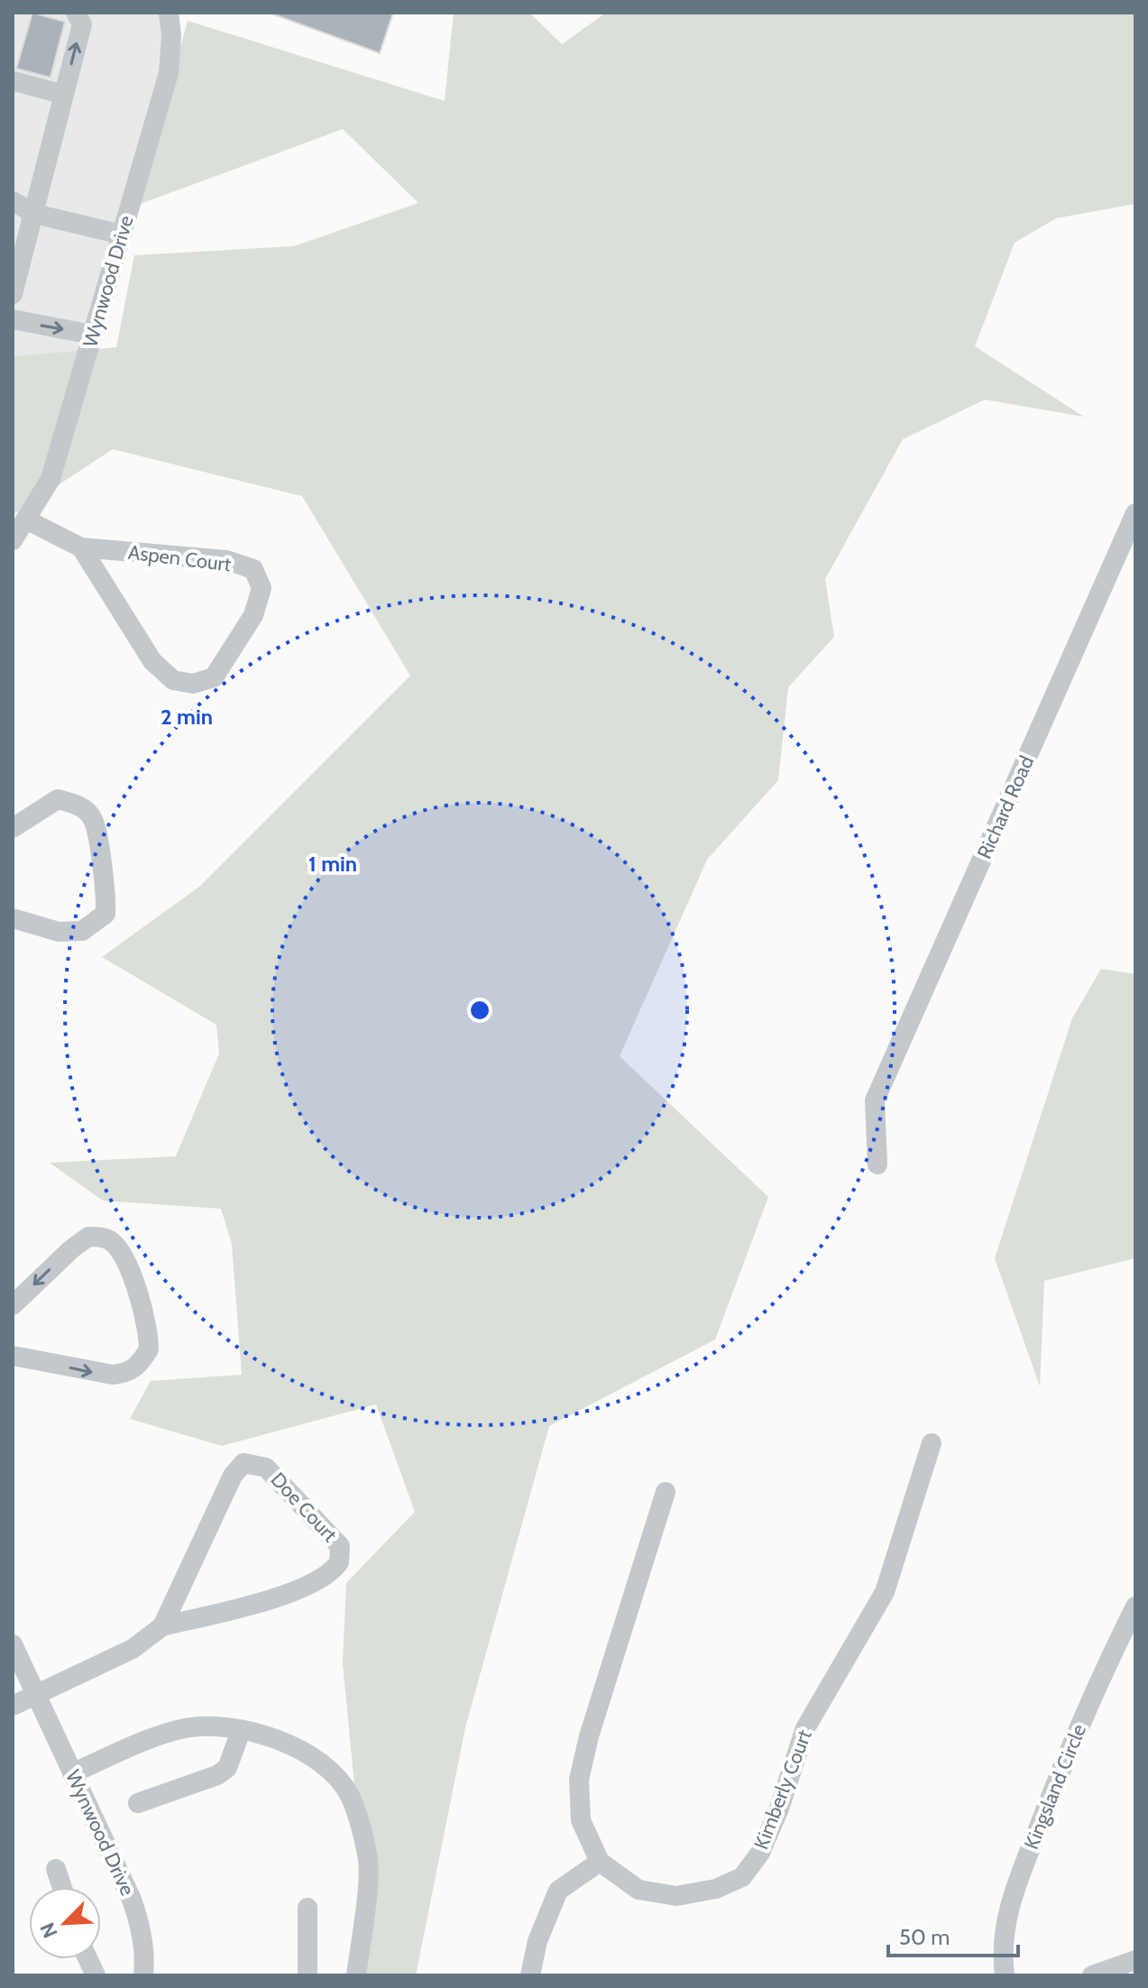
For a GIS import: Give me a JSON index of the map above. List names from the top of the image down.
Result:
{
  "streets": {
    "street": [
      "Wynwood Drive",
      "Aspen Court",
      "Richard Road",
      "Doe Court",
      "Kingsland Circle",
      "Kimberly Court"
    ]
  },
  "crossings": [
    ["Wynwood Drive", "Aspen Court"],
    ["Wynwood Drive", "Doe Court"]
  ],
  "scale_bar": "50 m",
  "north": "bottom left",
  "rings": ["2 min", "1 min"]
}
